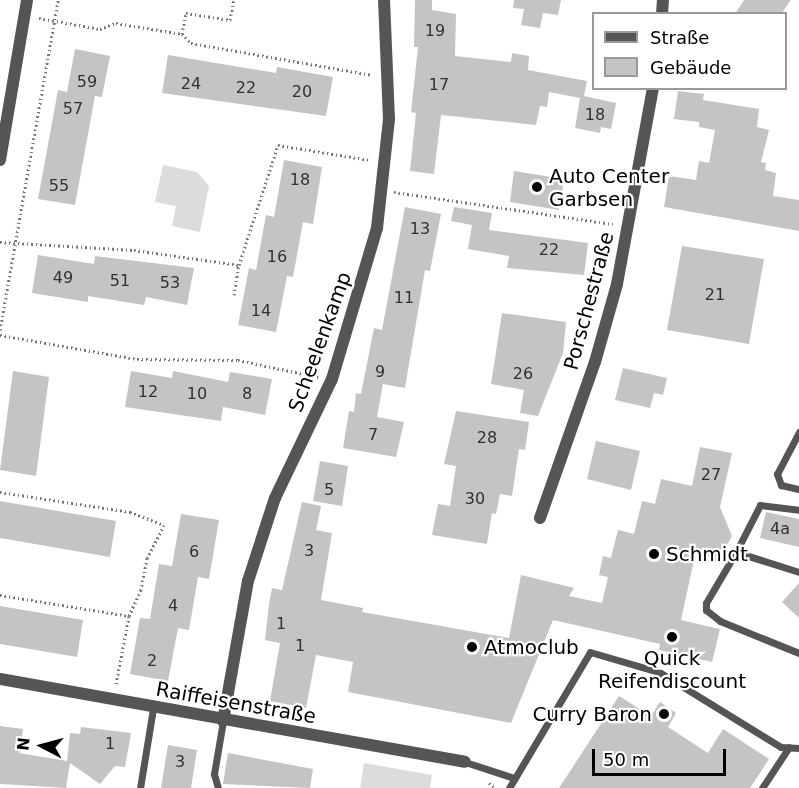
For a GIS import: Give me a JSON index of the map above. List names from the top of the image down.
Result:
{
  "streets": {
    "street": ["Porschestraße", "Scheelenkamp", "Raiffeisenstraße"]
  },
  "crossings": [
    ["Scheelenkamp", "Raiffeisenstraße"]
  ],
  "places": [
    "Auto Center Garbsen",
    "Schmidt",
    "Quick Reifendiscount",
    "Atmoclub",
    "Curry Baron"
  ],
  "house_numbers": [
    "19",
    "59",
    "24",
    "17",
    "22",
    "20",
    "57",
    "18",
    "18",
    "55",
    "13",
    "22",
    "16",
    "49",
    "51",
    "53",
    "21",
    "11",
    "14",
    "9",
    "26",
    "12",
    "10",
    "8",
    "7",
    "28",
    "27",
    "5",
    "30",
    "4a",
    "3",
    "6",
    "4",
    "1",
    "1",
    "2",
    "1",
    "3"
  ],
  "legend": ["Straße", "Gebäude"],
  "scale_bar": "50 m",
  "north": "left"
}
